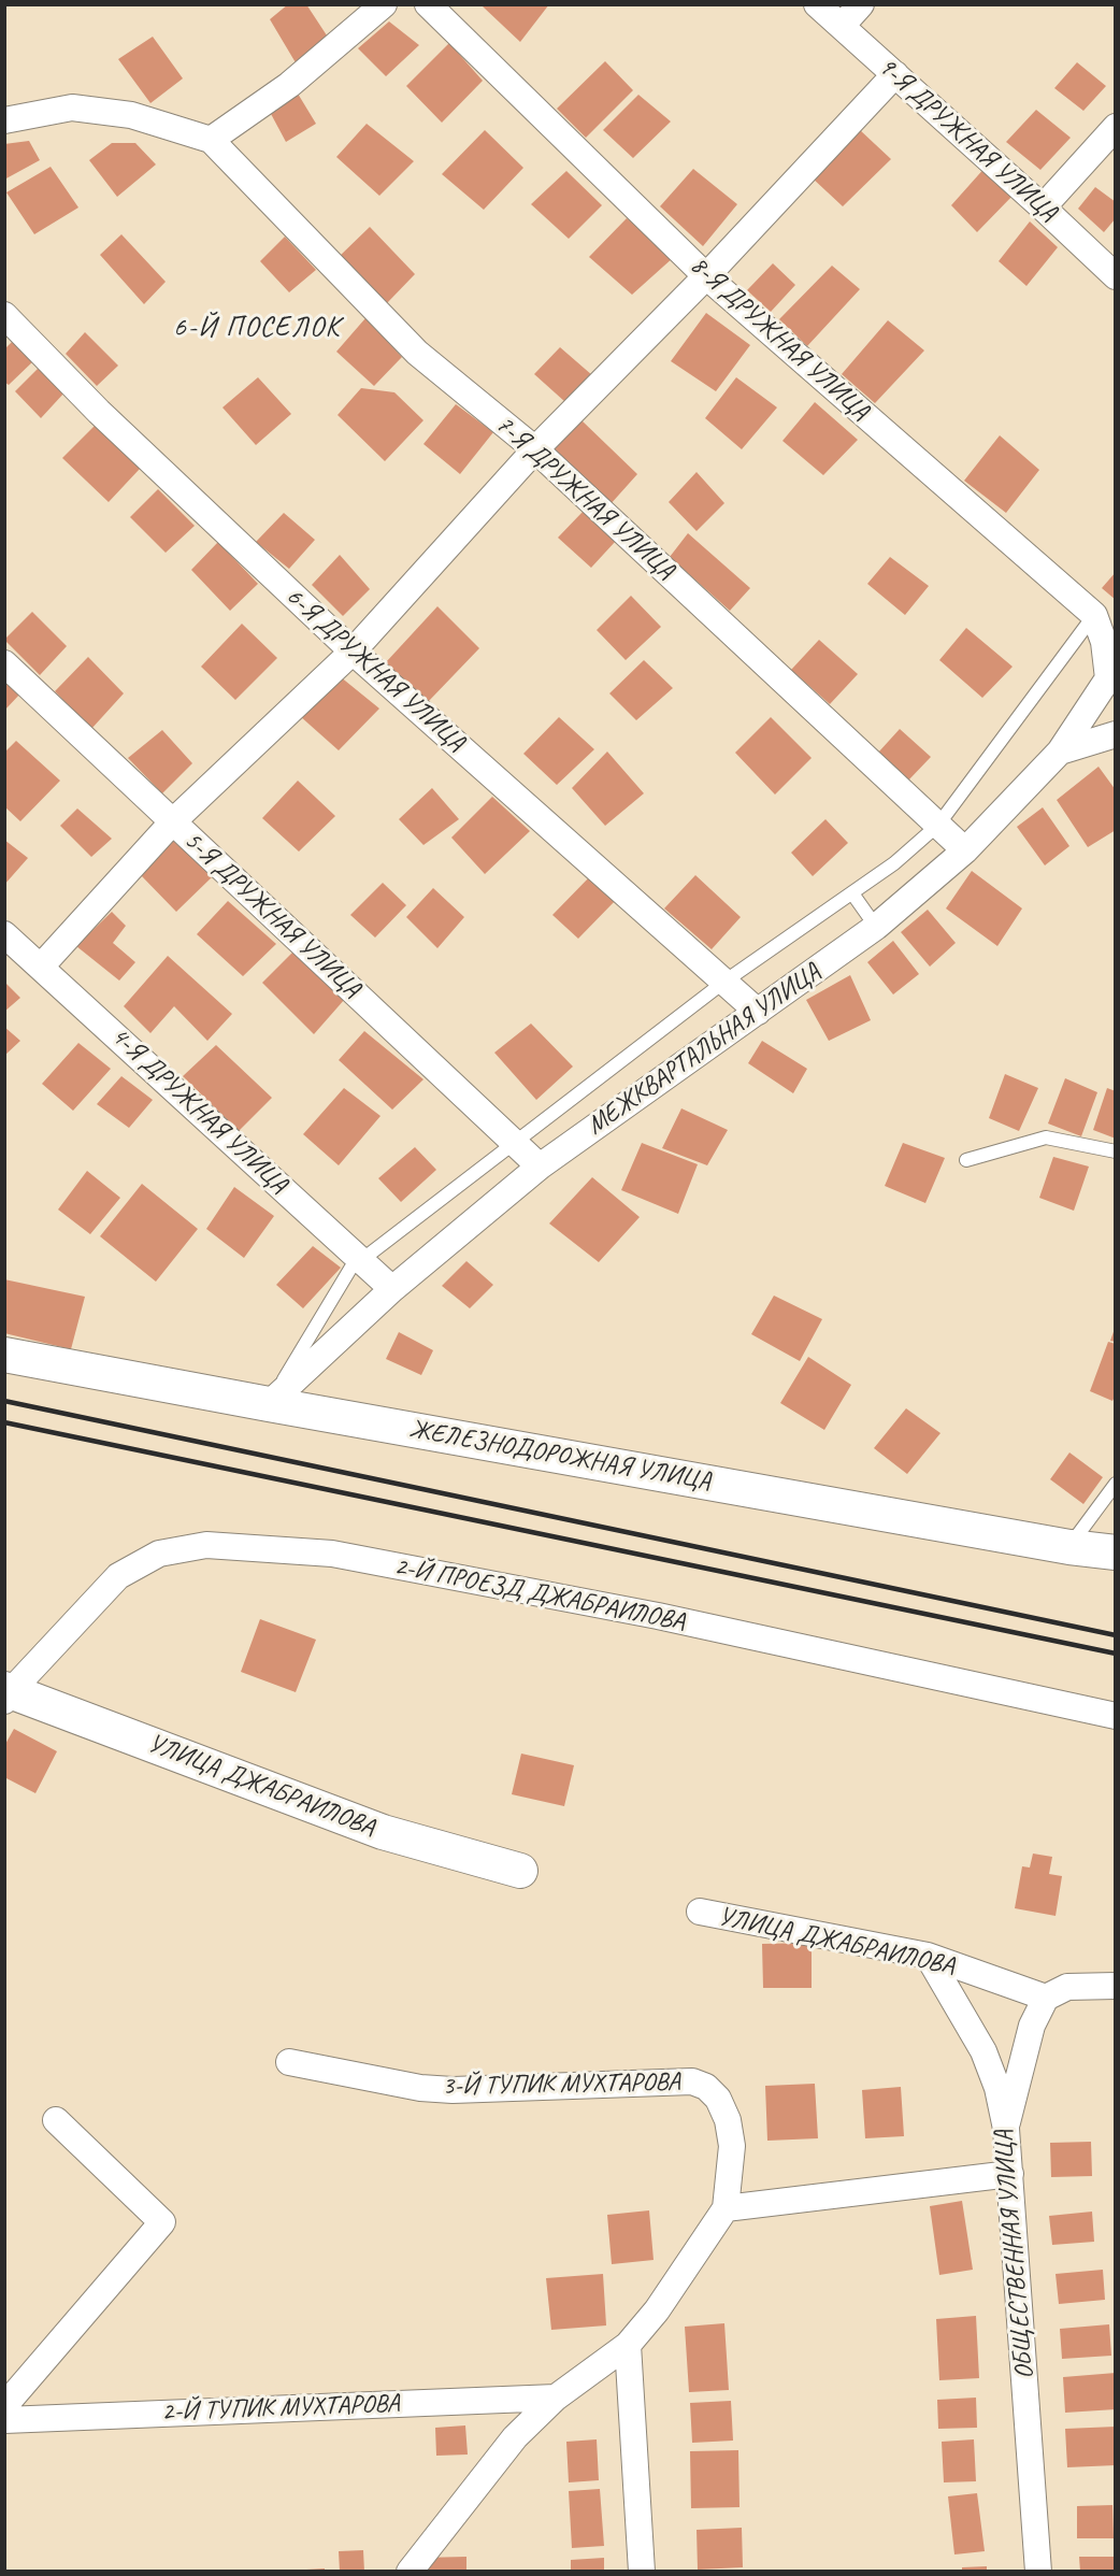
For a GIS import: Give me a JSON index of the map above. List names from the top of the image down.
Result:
{
  "streets": {
    "street": [
      "9-Я ДРУЖНАЯ УЛИЦА",
      "8-Я ДРУЖНАЯ УЛИЦА",
      "7-Я ДРУЖНАЯ УЛИЦА",
      "6-Я ДРУЖНАЯ УЛИЦА",
      "5-Я ДРУЖНАЯ УЛИЦА",
      "МЕЖКВАРТАЛЬНАЯ УЛИЦА",
      "4-Я ДРУЖНАЯ УЛИЦА",
      "ЖЕЛЕЗНОДОРОЖНАЯ УЛИЦА",
      "2-Й ПРОЕЗД ДЖАБРАИЛОВА",
      "УЛИЦА ДЖАБРАИЛОВА",
      "3-Й ТУПИК МУХТАРОВА",
      "ОБЩЕСТВЕННАЯ УЛИЦА",
      "2-Й ТУПИК МУХТАРОВА"
    ]
  },
  "crossings": [
    ["7-Я ДРУЖНАЯ УЛИЦА", "МЕЖКВАРТАЛЬНАЯ УЛИЦА"],
    ["6-Я ДРУЖНАЯ УЛИЦА", "МЕЖКВАРТАЛЬНАЯ УЛИЦА"],
    ["5-Я ДРУЖНАЯ УЛИЦА", "МЕЖКВАРТАЛЬНАЯ УЛИЦА"],
    ["МЕЖКВАРТАЛЬНАЯ УЛИЦА", "4-Я ДРУЖНАЯ УЛИЦА"],
    ["МЕЖКВАРТАЛЬНАЯ УЛИЦА", "ЖЕЛЕЗНОДОРОЖНАЯ УЛИЦА"],
    ["2-Й ПРОЕЗД ДЖАБРАИЛОВА", "УЛИЦА ДЖАБРАИЛОВА"],
    ["УЛИЦА ДЖАБРАИЛОВА", "ОБЩЕСТВЕННАЯ УЛИЦА"]
  ],
  "districts": ["6-Й ПОСЕЛОК"]
}
